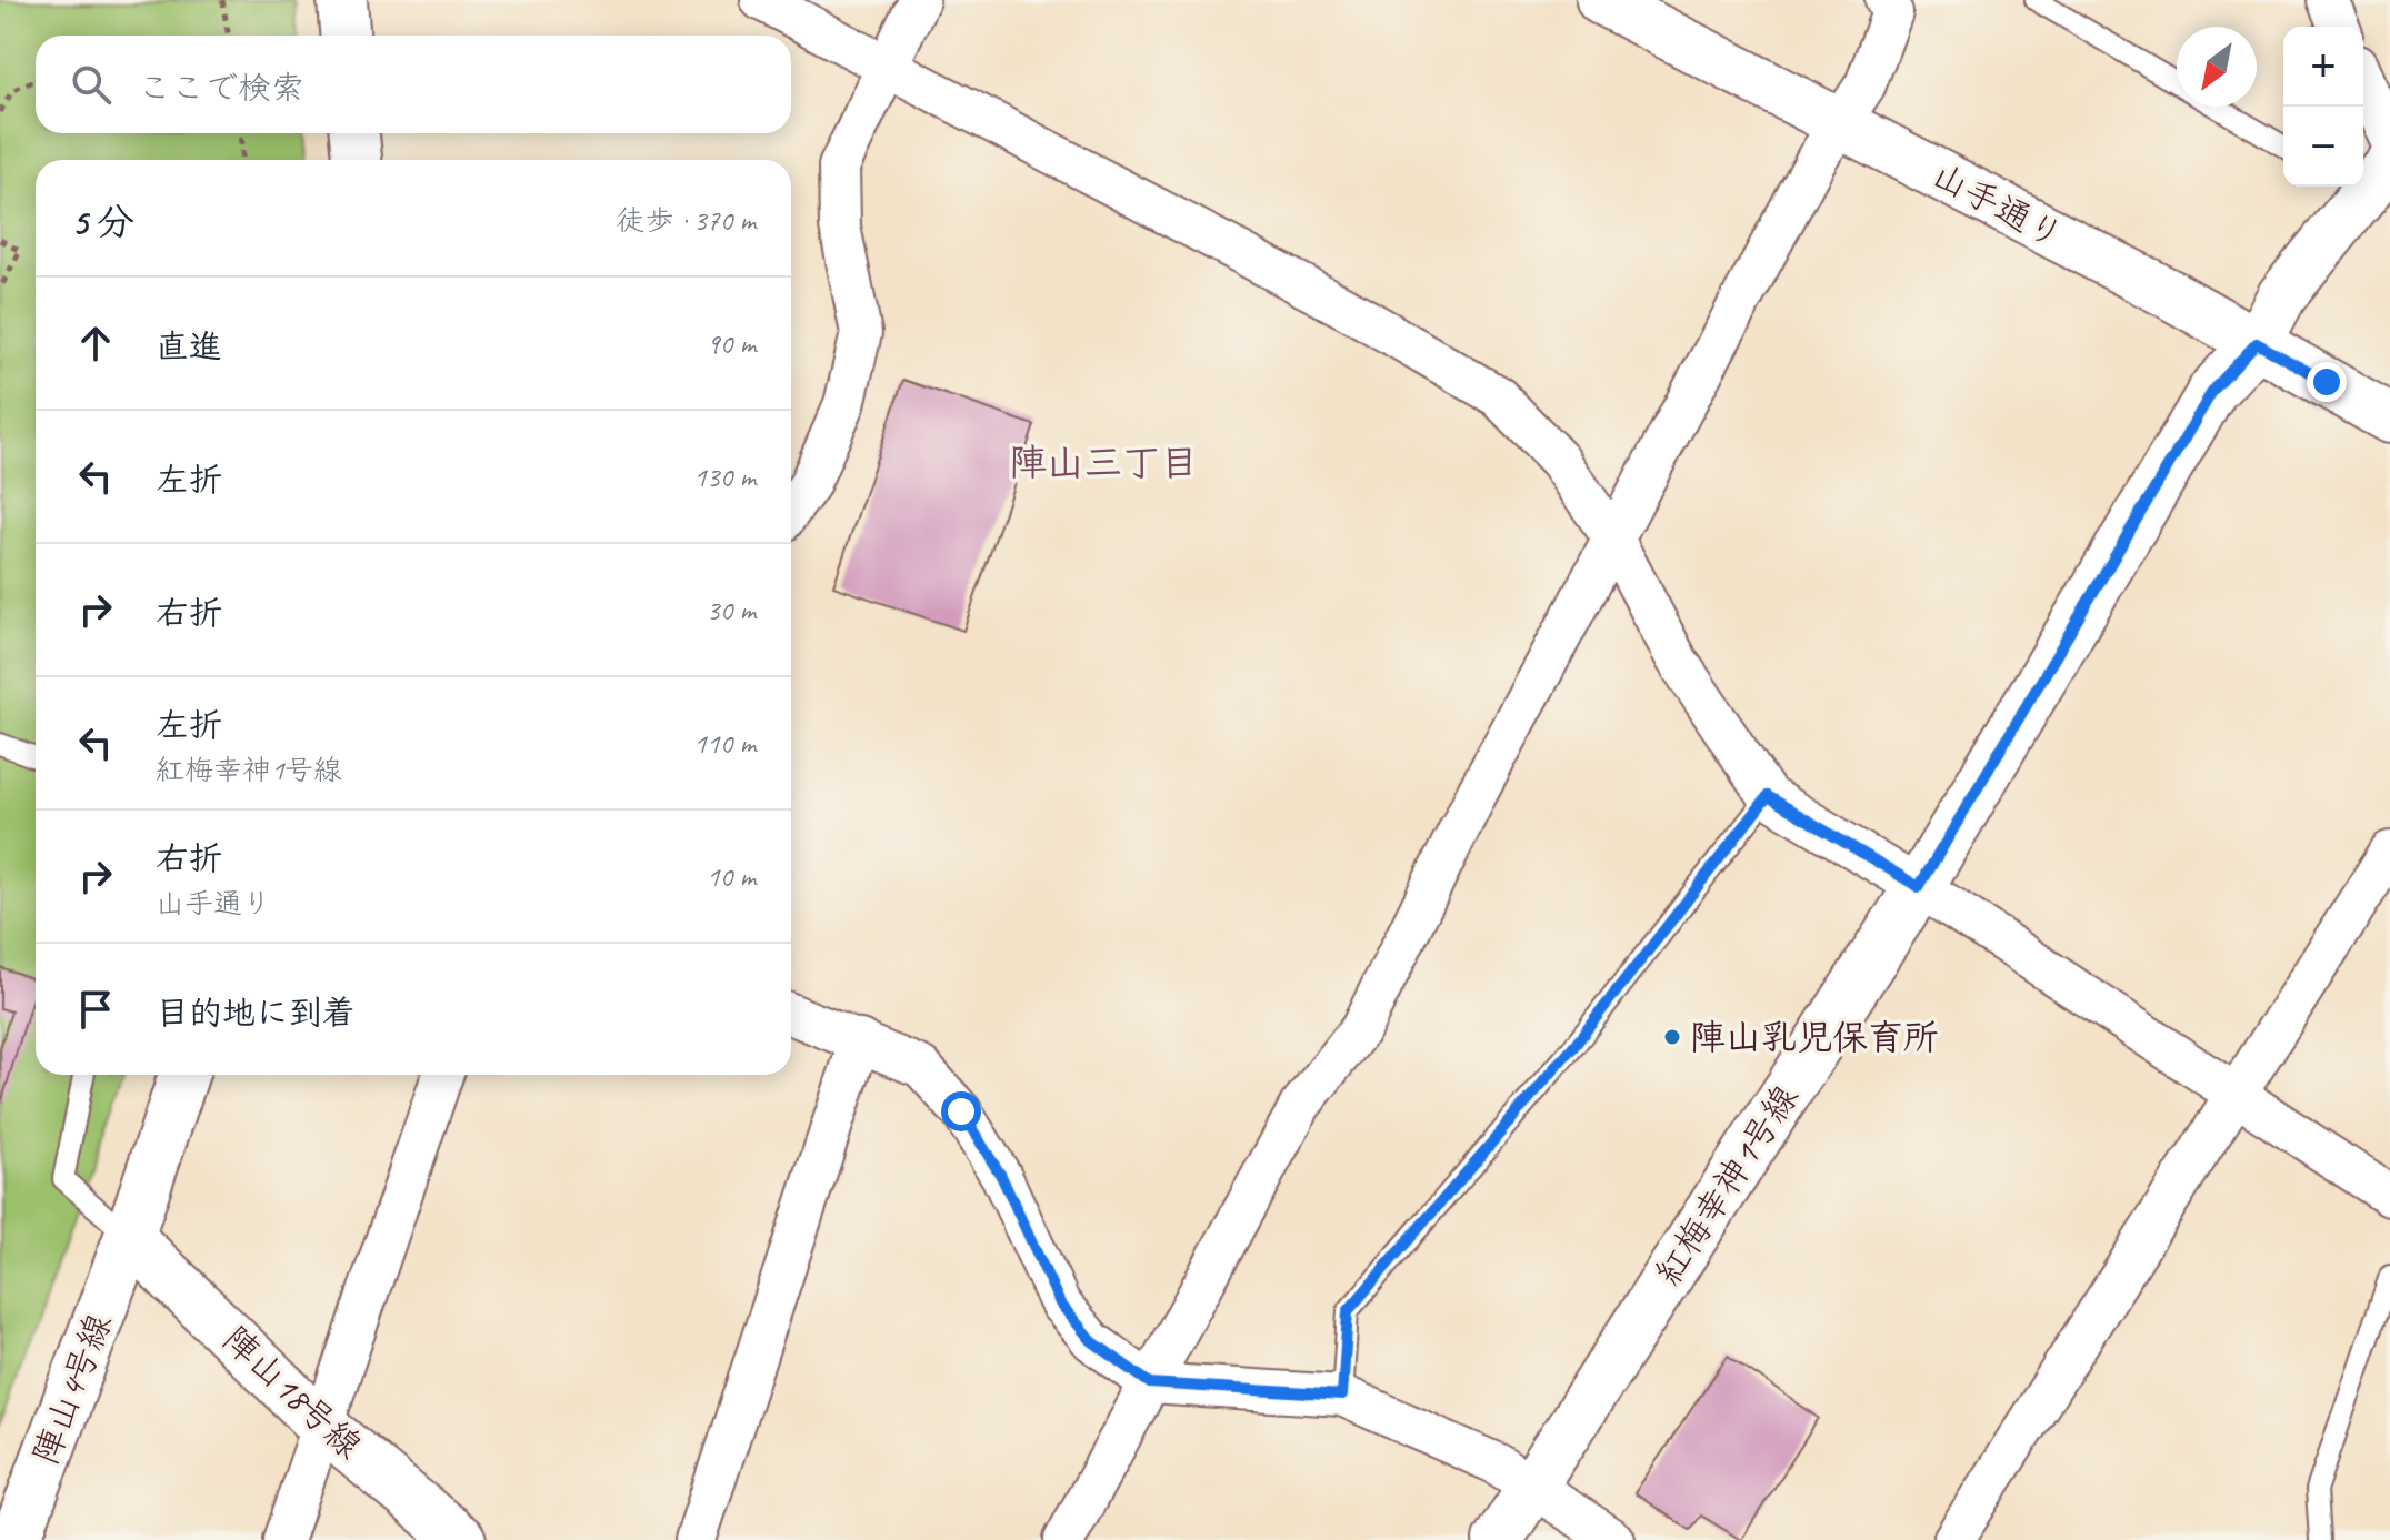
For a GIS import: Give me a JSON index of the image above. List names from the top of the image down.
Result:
{
  "streets": {
    "street": [
      "山手通り",
      "紅梅幸神1号線",
      "陣山4号線",
      "陣山18号線"
    ]
  },
  "crossings": [
    ["山手通り", "紅梅幸神1号線"],
    ["陣山4号線", "陣山18号線"]
  ],
  "districts": ["陣山三丁目"],
  "places": ["陣山乳児保育所"],
  "north": "bottom left",
  "page": {
    "map_buttons": ["+", "−"],
    "search": "ここで検索",
    "heading": ["5 分", "徒歩 · 370 m"],
    "list": [
      ["直進", "90 m"],
      ["左折", "130 m"],
      ["右折", "30 m"],
      ["左折", "紅梅幸神1号線", "110 m"],
      ["右折", "山手通り", "10 m"],
      "目的地に到着"
    ]
  }
}
